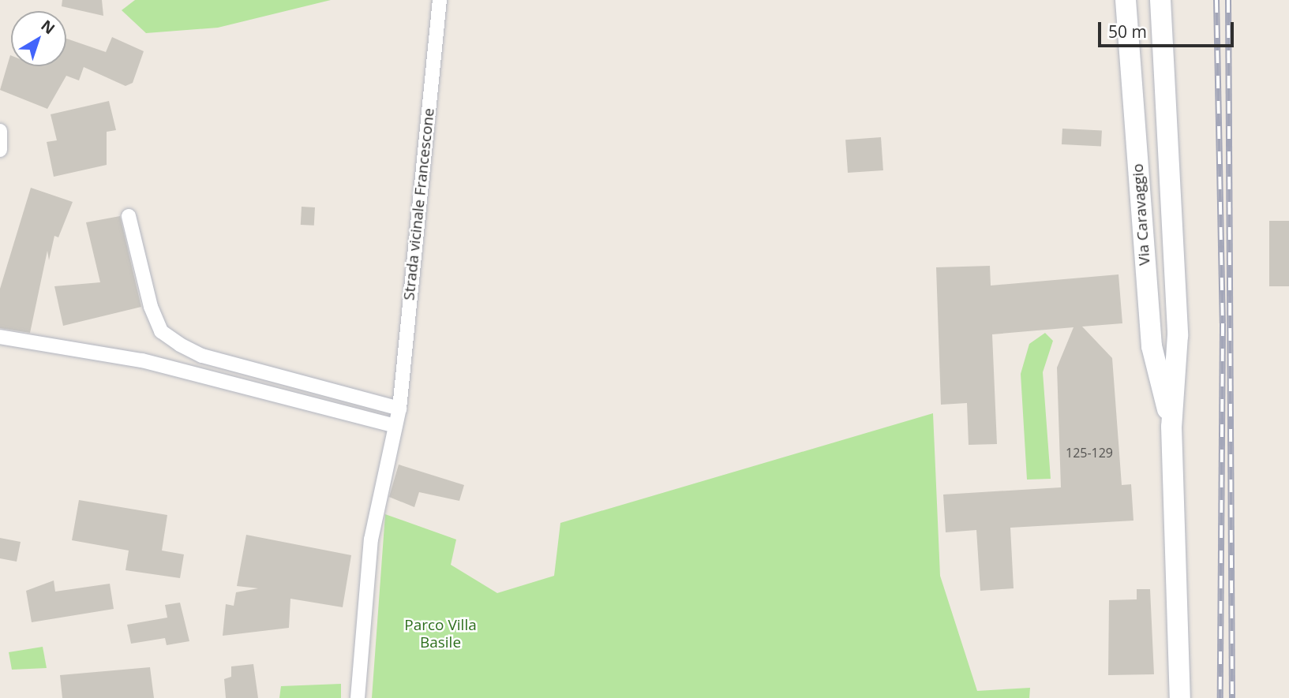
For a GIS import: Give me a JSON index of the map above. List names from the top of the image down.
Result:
{
  "streets": {
    "street": ["Strada vicinale Francescone", "Via Caravaggio"]
  },
  "parks": ["Parco Villa Basile"],
  "house_numbers": ["125-129"],
  "scale_bar": "50 m",
  "north": "top right"
}
